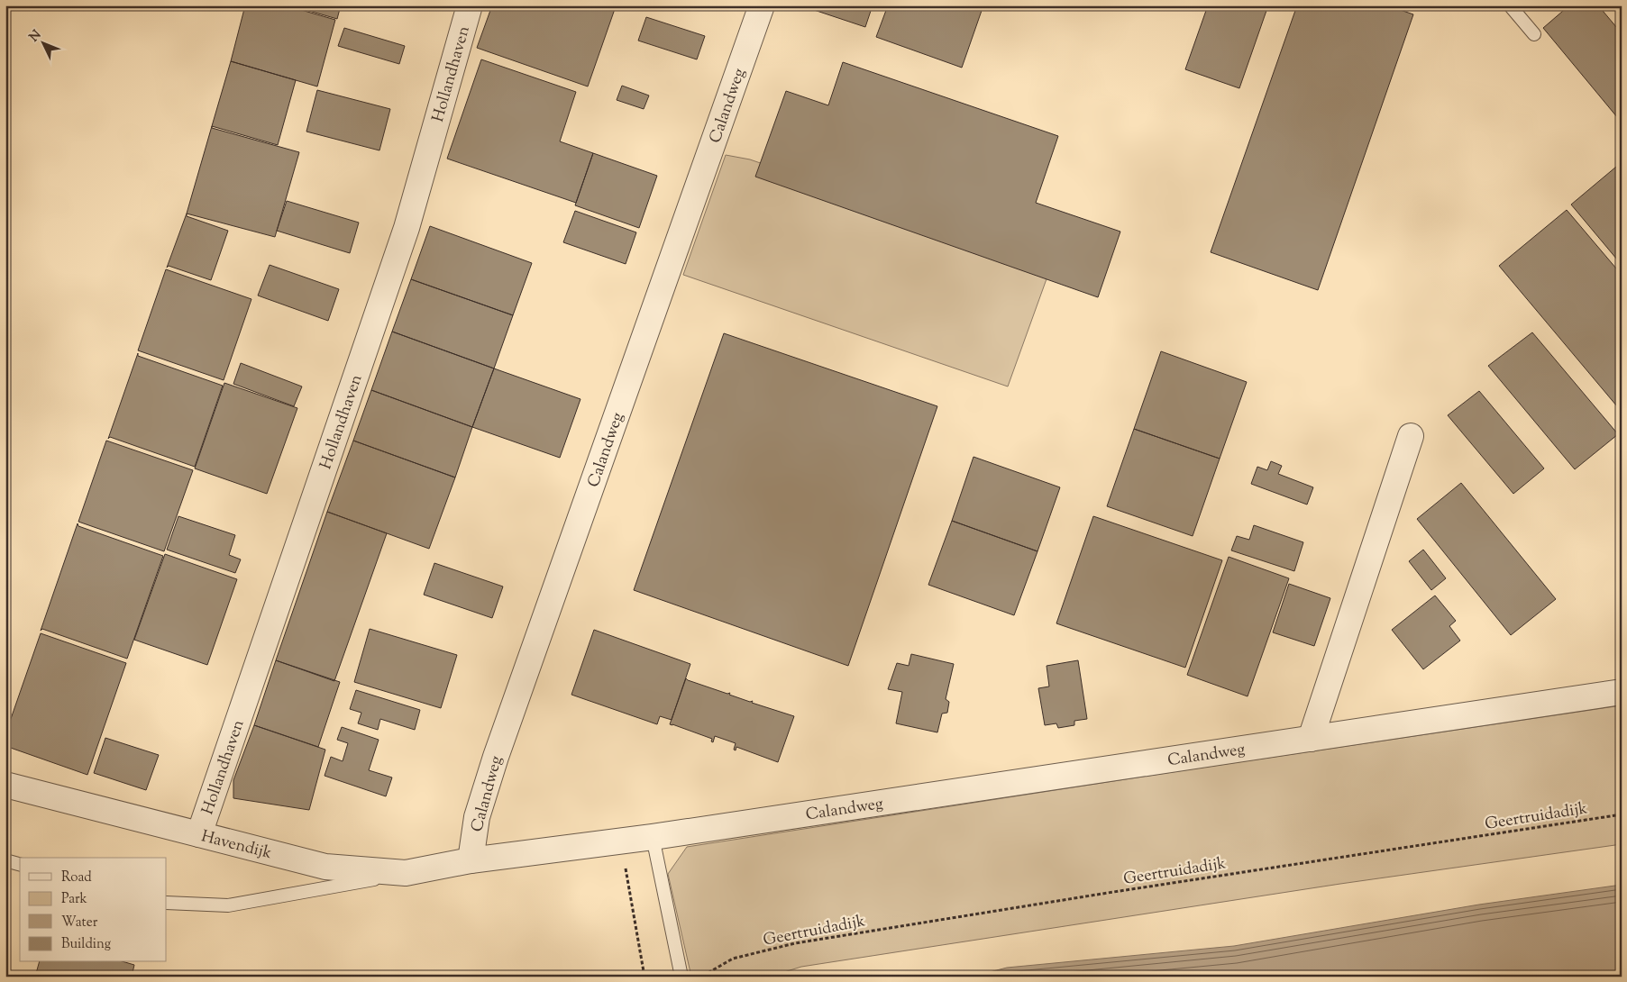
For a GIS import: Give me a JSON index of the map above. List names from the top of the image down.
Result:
{
  "streets": {
    "street": ["Hollandhaven", "Calandweg", "Havendijk"],
    "path": ["Geertruidadijk"]
  },
  "crossings": [
    ["Hollandhaven", "Havendijk"],
    ["Calandweg", "Havendijk"]
  ],
  "legend": [
    "Road",
    "Park",
    "Water",
    "Building"
  ],
  "north": "top left"
}
